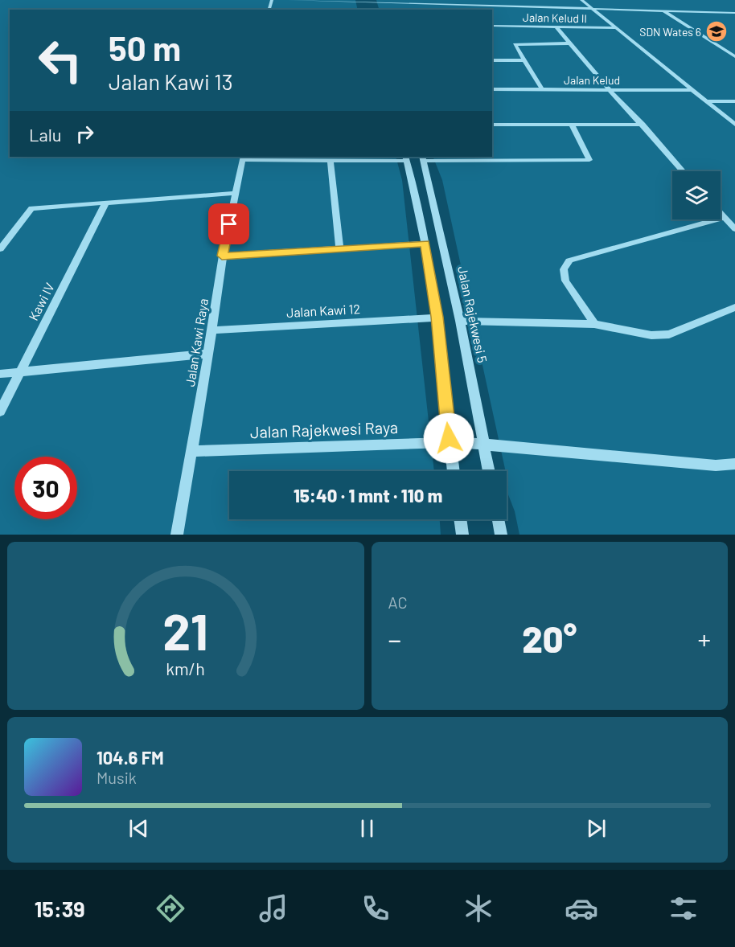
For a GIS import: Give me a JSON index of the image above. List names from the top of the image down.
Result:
{
  "streets": {
    "street": [
      "Jalan Kelud II",
      "Jalan Kelud",
      "Kawi IV",
      "Jalan Kawi 12",
      "Jalan Rajekwesi 5",
      "Jalan Kawi Raya",
      "Jalan Rajekwesi Raya"
    ]
  },
  "crossings": [
    ["Jalan Kawi 12", "Jalan Kawi Raya"],
    ["Jalan Rajekwesi 5", "Jalan Rajekwesi Raya"],
    ["Jalan Kawi Raya", "Jalan Rajekwesi Raya"]
  ],
  "places": {
    "school or university": ["SDN Wates 6"]
  },
  "page": {
    "turn": ["50 m", "Jalan Kawi 13"],
    "then": "Lalu",
    "limit": "30",
    "trip": "15:40 · 1 mnt · 110 m",
    "tile": "AC",
    "heat": ["−", "20°", "+"],
    "song": ["104.6 FM", "Musik"],
    "tabs": "15:39",
    "gauge": ["21", "km/h"]
  }
}
